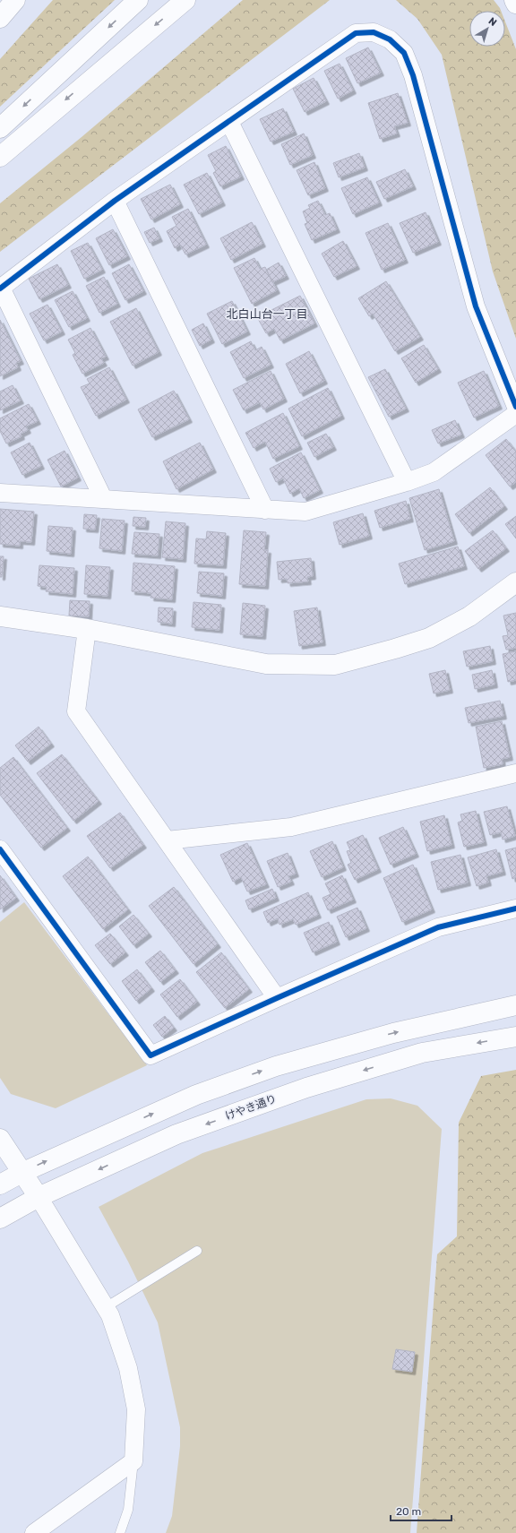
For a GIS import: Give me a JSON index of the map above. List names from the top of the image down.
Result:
{
  "streets": {
    "main road": ["けやき通り"]
  },
  "districts": ["北白山台一丁目"],
  "scale_bar": "20 m",
  "north": "top right"
}
